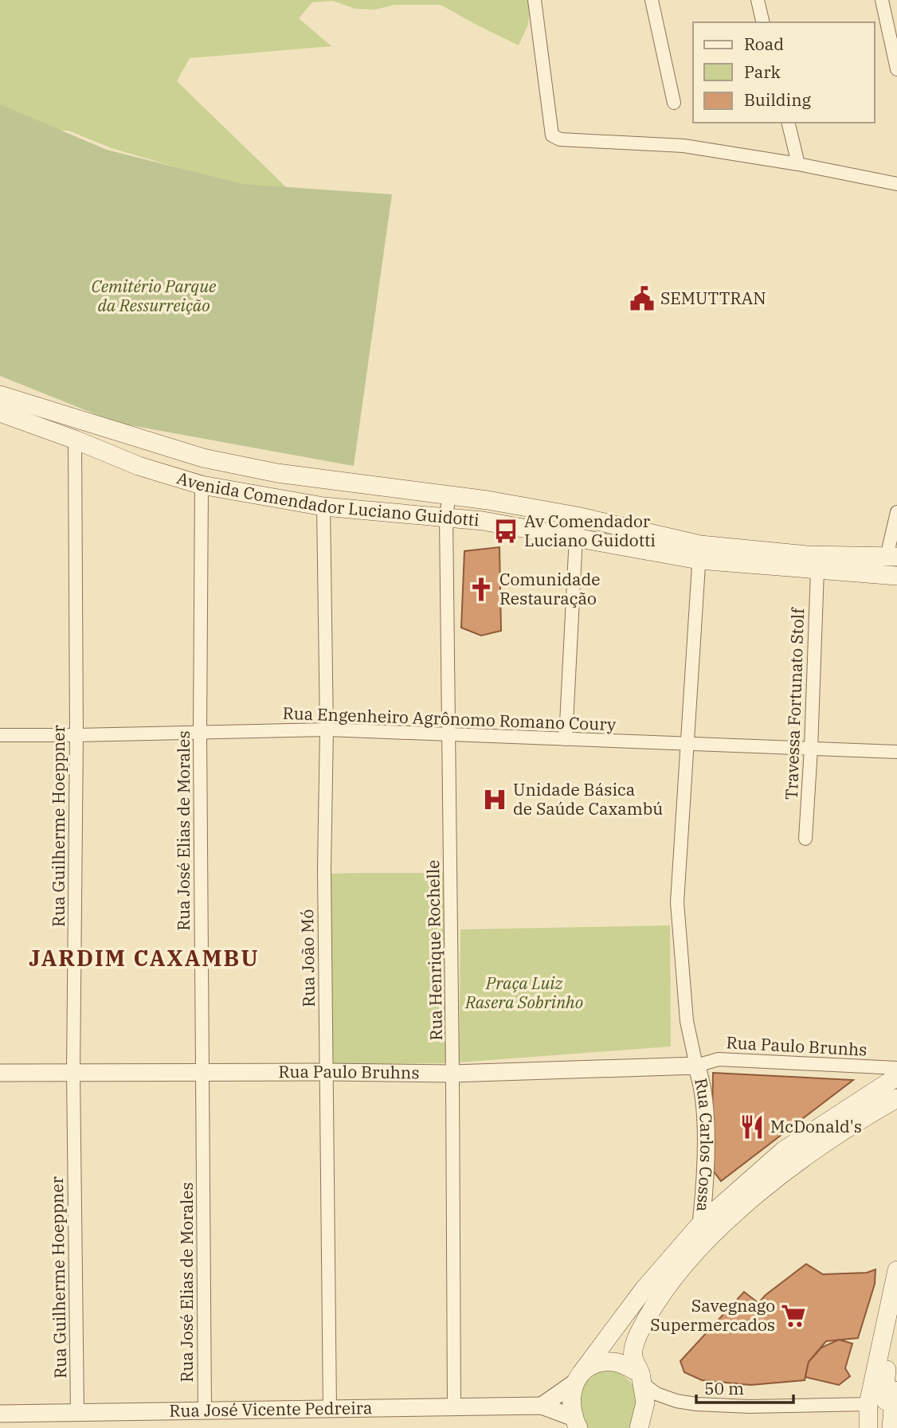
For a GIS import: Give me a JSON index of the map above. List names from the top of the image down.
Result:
{
  "streets": {
    "main road": ["Avenida Comendador Luciano Guidotti"],
    "street": [
      "Travessa Fortunato Stolf",
      "Rua Engenheiro Agrônomo Romano Coury",
      "Rua Guilherme Hoeppner",
      "Rua José Elias de Morales",
      "Rua Henrique Rochelle",
      "Rua João Mó",
      "Rua Paulo Brunhs",
      "Rua Paulo Bruhns",
      "Rua Carlos Cossa",
      "Rua José Vicente Pedreira"
    ]
  },
  "crossings": [
    ["Avenida Comendador Luciano Guidotti", "Travessa Fortunato Stolf"],
    ["Avenida Comendador Luciano Guidotti", "Rua Guilherme Hoeppner"],
    ["Avenida Comendador Luciano Guidotti", "Rua José Elias de Morales"],
    ["Avenida Comendador Luciano Guidotti", "Rua Henrique Rochelle"],
    ["Avenida Comendador Luciano Guidotti", "Rua João Mó"],
    ["Travessa Fortunato Stolf", "Rua Engenheiro Agrônomo Romano Coury"],
    ["Rua Engenheiro Agrônomo Romano Coury", "Rua Guilherme Hoeppner"],
    ["Rua Engenheiro Agrônomo Romano Coury", "Rua José Elias de Morales"],
    ["Rua Engenheiro Agrônomo Romano Coury", "Rua Henrique Rochelle"],
    ["Rua Engenheiro Agrônomo Romano Coury", "Rua João Mó"],
    ["Rua Guilherme Hoeppner", "Rua Paulo Bruhns"],
    ["Rua Guilherme Hoeppner", "Rua José Vicente Pedreira"],
    ["Rua José Elias de Morales", "Rua Paulo Bruhns"],
    ["Rua José Elias de Morales", "Rua José Vicente Pedreira"],
    ["Rua Henrique Rochelle", "Rua Paulo Bruhns"],
    ["Rua Henrique Rochelle", "Rua José Vicente Pedreira"],
    ["Rua João Mó", "Rua Paulo Bruhns"],
    ["Rua João Mó", "Rua José Vicente Pedreira"],
    ["Rua Paulo Brunhs", "Rua Paulo Bruhns"],
    ["Rua Paulo Brunhs", "Rua Carlos Cossa"],
    ["Rua Paulo Bruhns", "Rua Carlos Cossa"]
  ],
  "districts": ["JARDIM CAXAMBU"],
  "parks": ["Cemitério Parque da Ressurreição", "Praça Luiz Rasera Sobrinho"],
  "places": {
    "public building": ["SEMUTTRAN"],
    "bus stop": ["Av Comendador Luciano Guidotti"],
    "church": ["Comunidade Restauração"],
    "hospital": ["Unidade Básica de Saúde Caxambú"],
    "restaurant": ["McDonald's"],
    "supermarket": ["Savegnago Supermercados"]
  },
  "legend": ["Road", "Park", "Building"],
  "scale_bar": "50 m"
}
